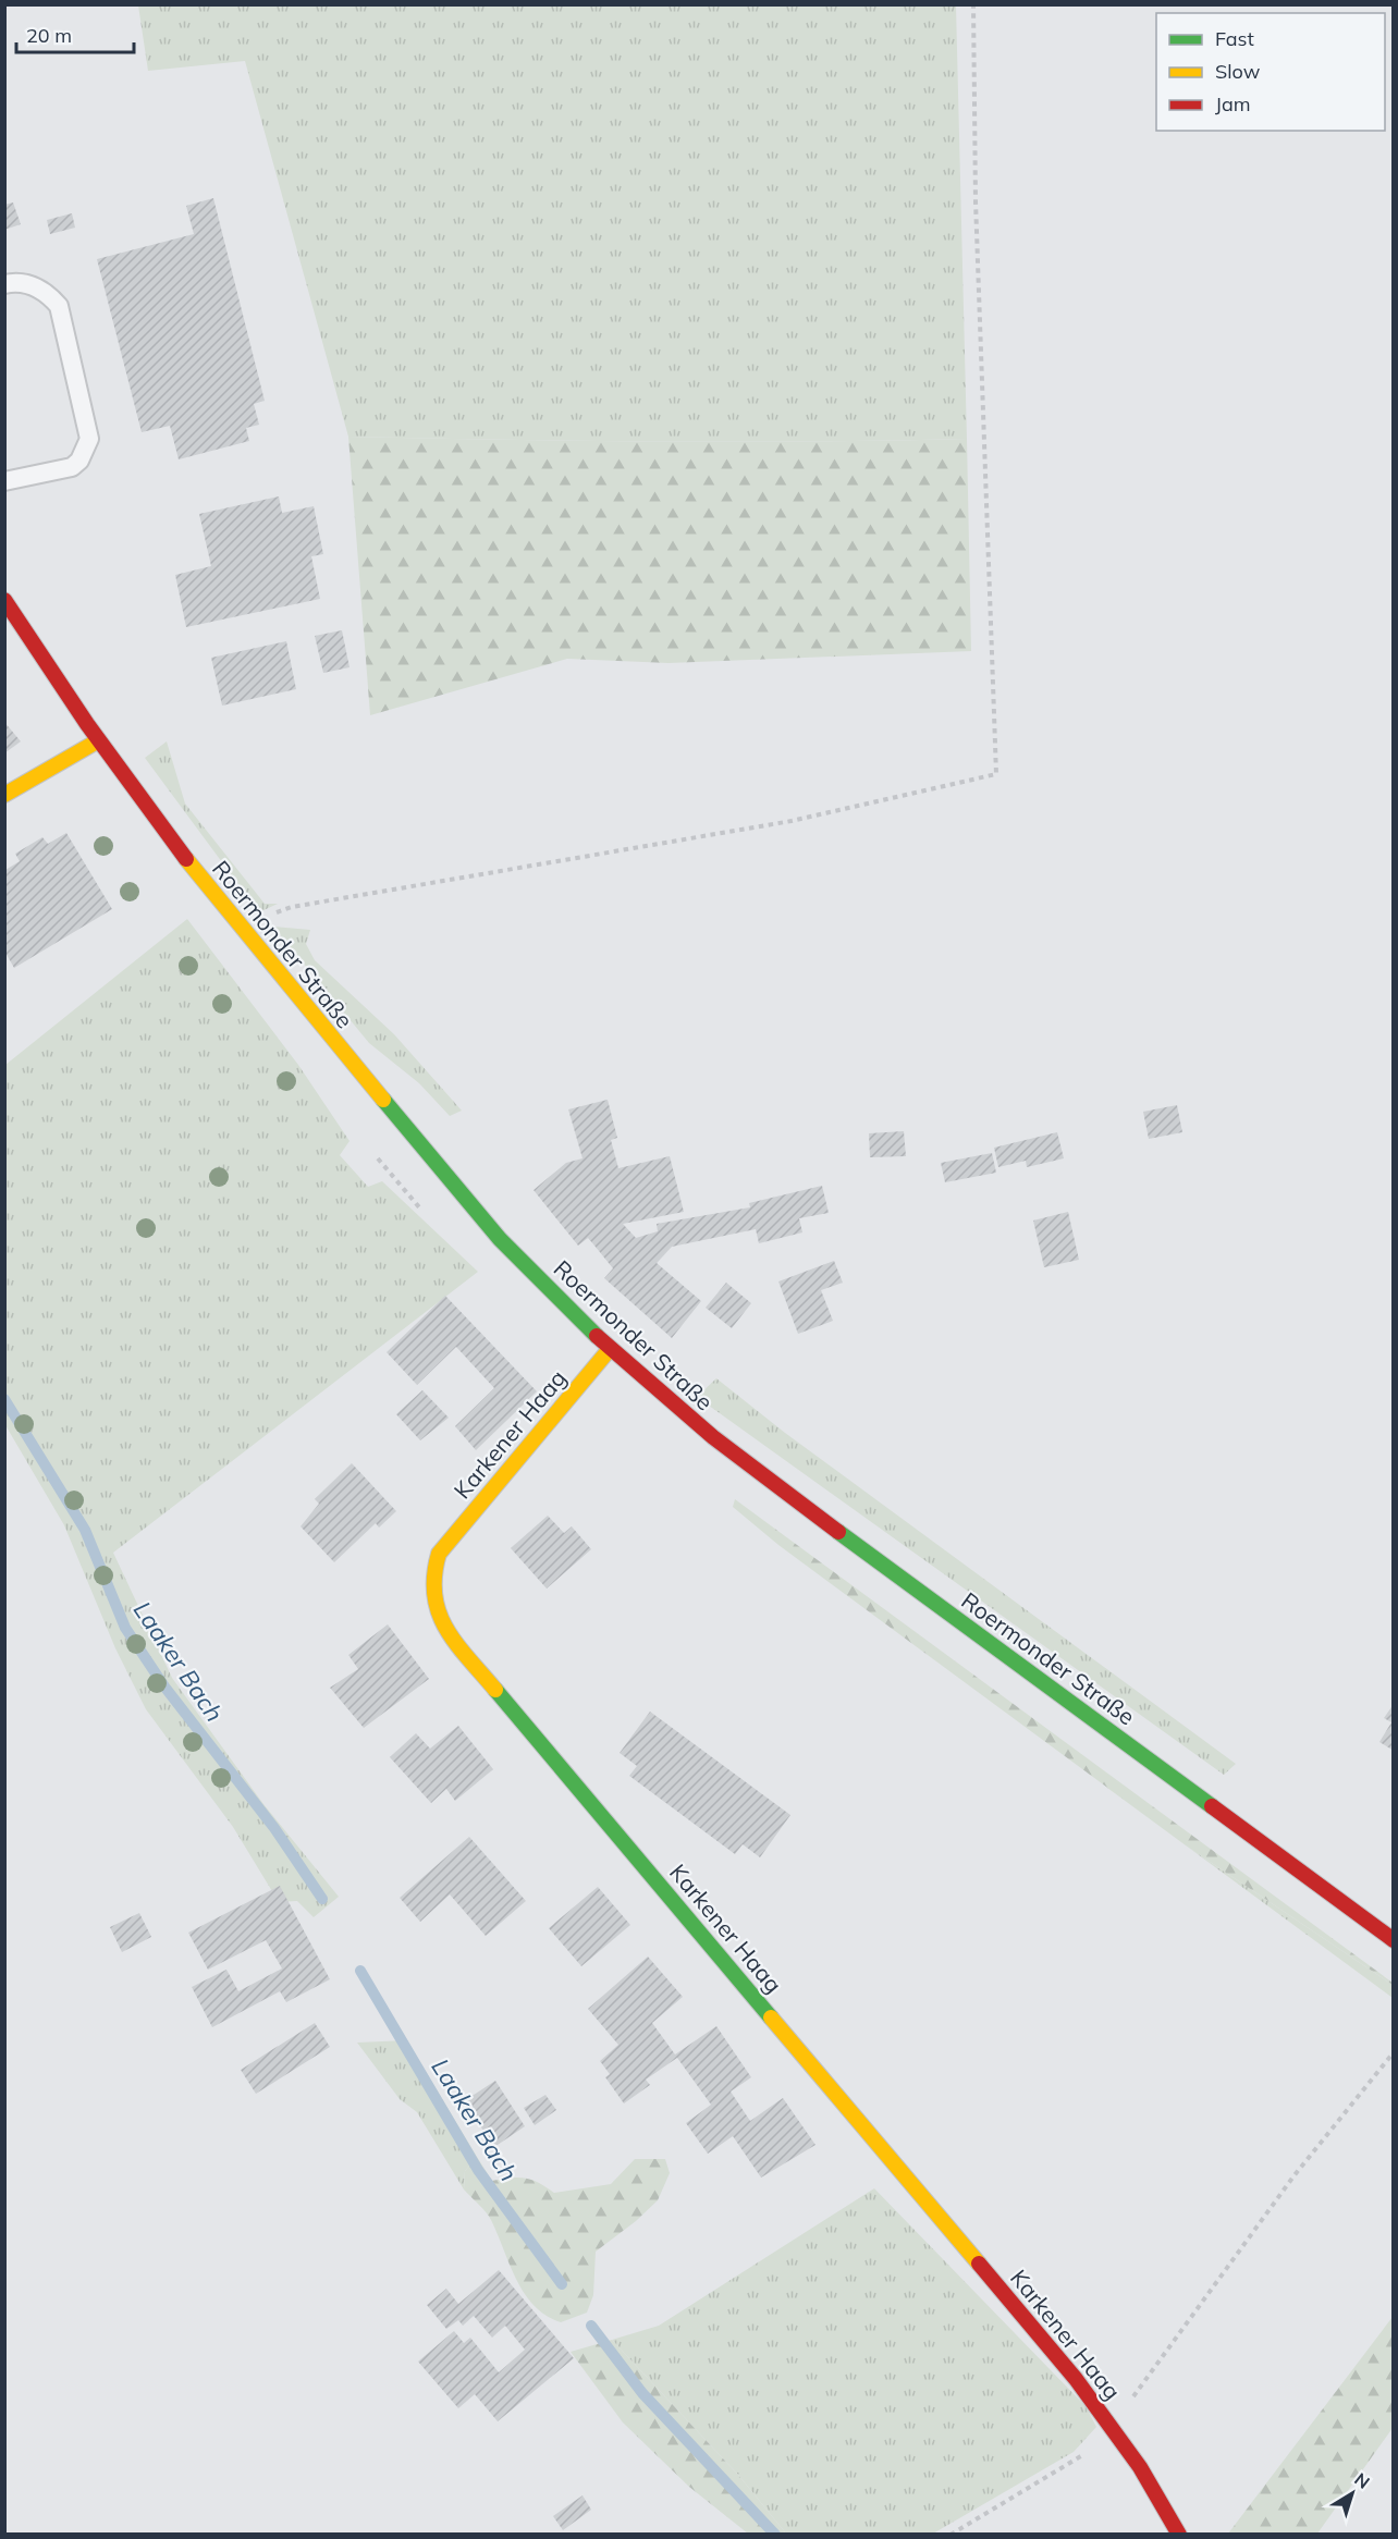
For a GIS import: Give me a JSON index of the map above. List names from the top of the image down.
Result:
{
  "streets": {
    "main road": ["Roermonder Straße", "Karkener Haag"]
  },
  "crossings": [
    ["Roermonder Straße", "Karkener Haag"]
  ],
  "water": ["Laaker Bach"],
  "legend": ["Fast", "Slow", "Jam"],
  "scale_bar": "20 m",
  "north": "top right"
}
